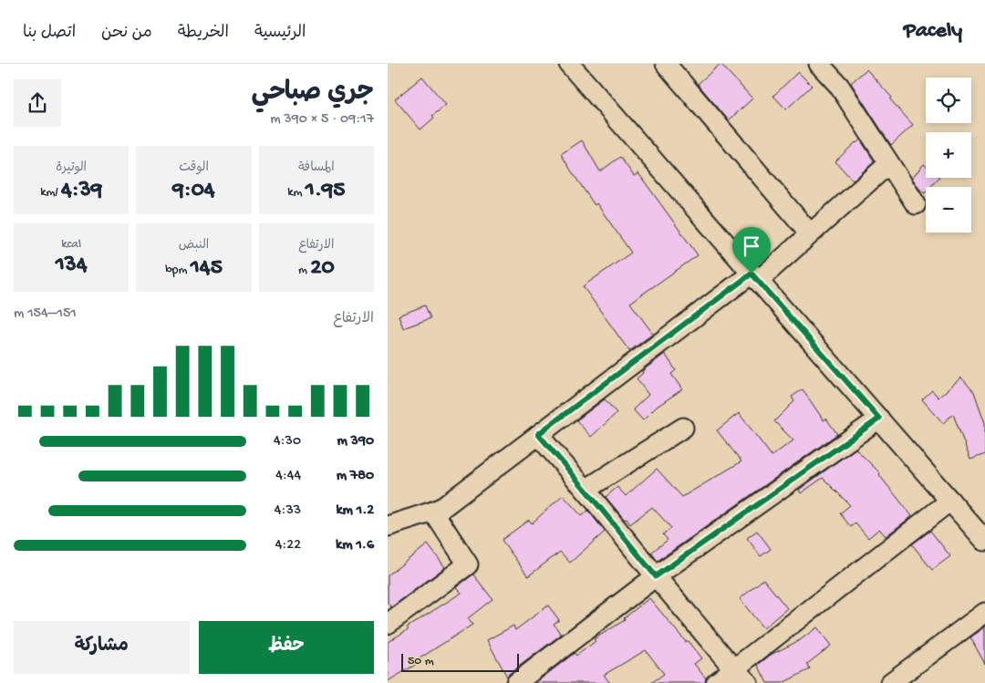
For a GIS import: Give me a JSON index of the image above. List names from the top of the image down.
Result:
{
  "scale_bar": "50 m",
  "page": {
    "header": "Pacely",
    "nav": [
      "الرئيسية",
      "الخريطة",
      "من نحن",
      "اتصل بنا"
    ],
    "heading": ["جري صباحي", "09:17 · 5 × 390 m"],
    "map_buttons": ["+", "−"],
    "stats": [
      ["المسافة", "1.95 km"],
      ["الوقت", "9:04"],
      ["الوتيرة", "4:39 /km"],
      ["الارتفاع", "20 m"],
      ["النبض", "145 bpm"],
      ["kcal", "134"]
    ],
    "chart": ["الارتفاع", "151–154 m"],
    "list": [
      {
        "name": "390 m",
        "note": "4:30"
      },
      {
        "name": "780 m",
        "note": "4:44"
      },
      {
        "name": "1.2 km",
        "note": "4:33"
      },
      {
        "name": "1.6 km",
        "note": "4:22"
      }
    ],
    "buttons": ["حفظ", "مشاركة"],
    "scale": "50 m"
  }
}
